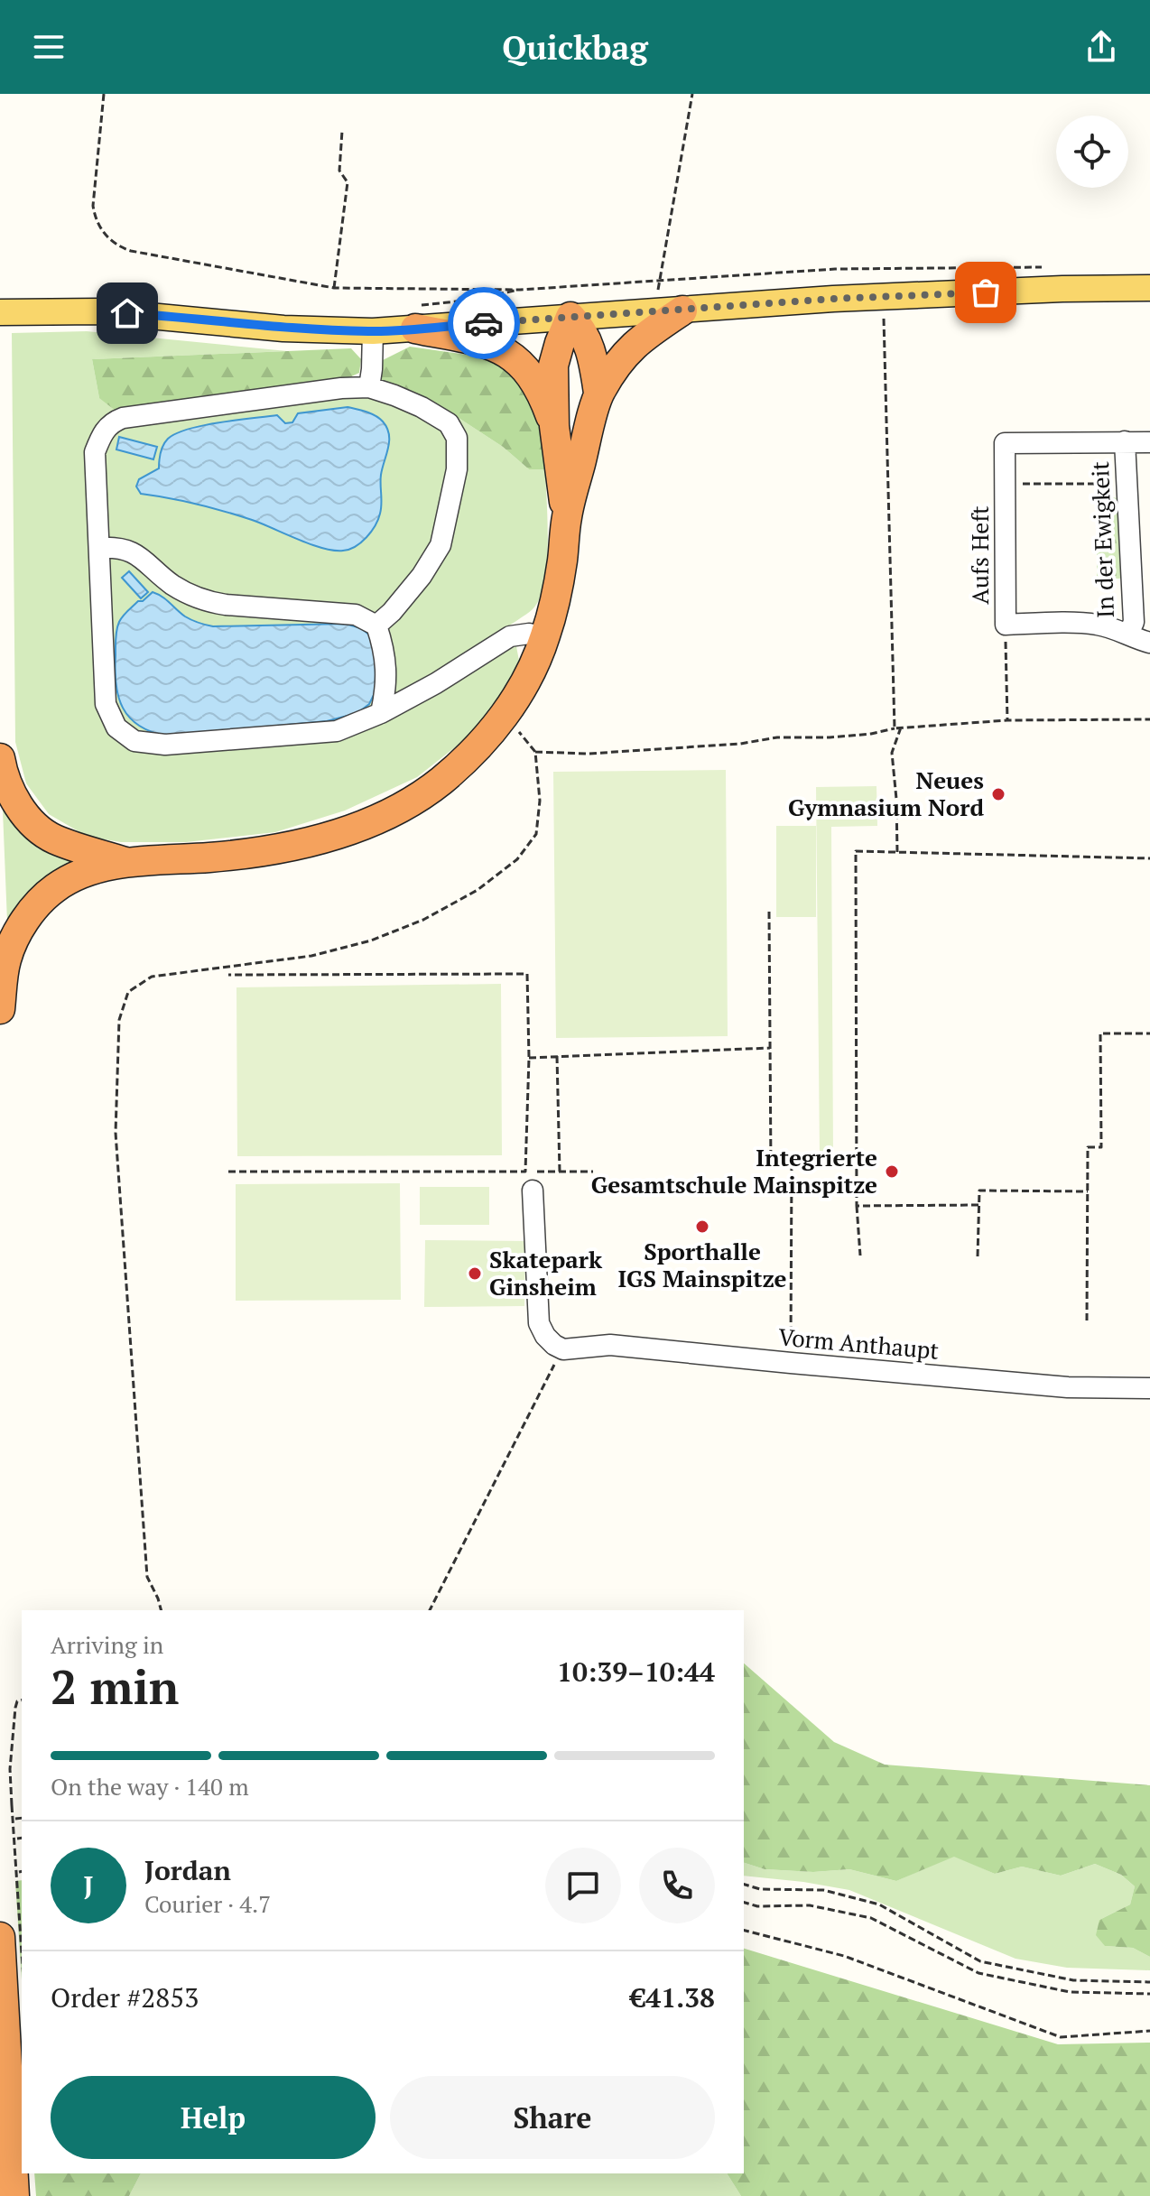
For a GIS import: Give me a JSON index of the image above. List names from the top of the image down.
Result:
{
  "streets": {
    "street": ["In der Ewigkeit", "Aufs Heft", "Vorm Anthaupt"]
  },
  "crossings": [
    ["In der Ewigkeit", "Aufs Heft"]
  ],
  "places": [
    "Neues Gymnasium Nord",
    "Integrierte Gesamtschule Mainspitze",
    "Sporthalle IGS Mainspitze",
    "Skatepark Ginsheim"
  ],
  "page": {
    "header": "Quickbag",
    "heading": ["2 min", "Arriving in", "10:39–10:44"],
    "panel": [
      "Jordan",
      "Courier · 4.7",
      "Order #2853",
      "€41.38"
    ],
    "bar": "On the way · 140 m",
    "round": "J",
    "buttons": ["Help", "Share"]
  }
}
